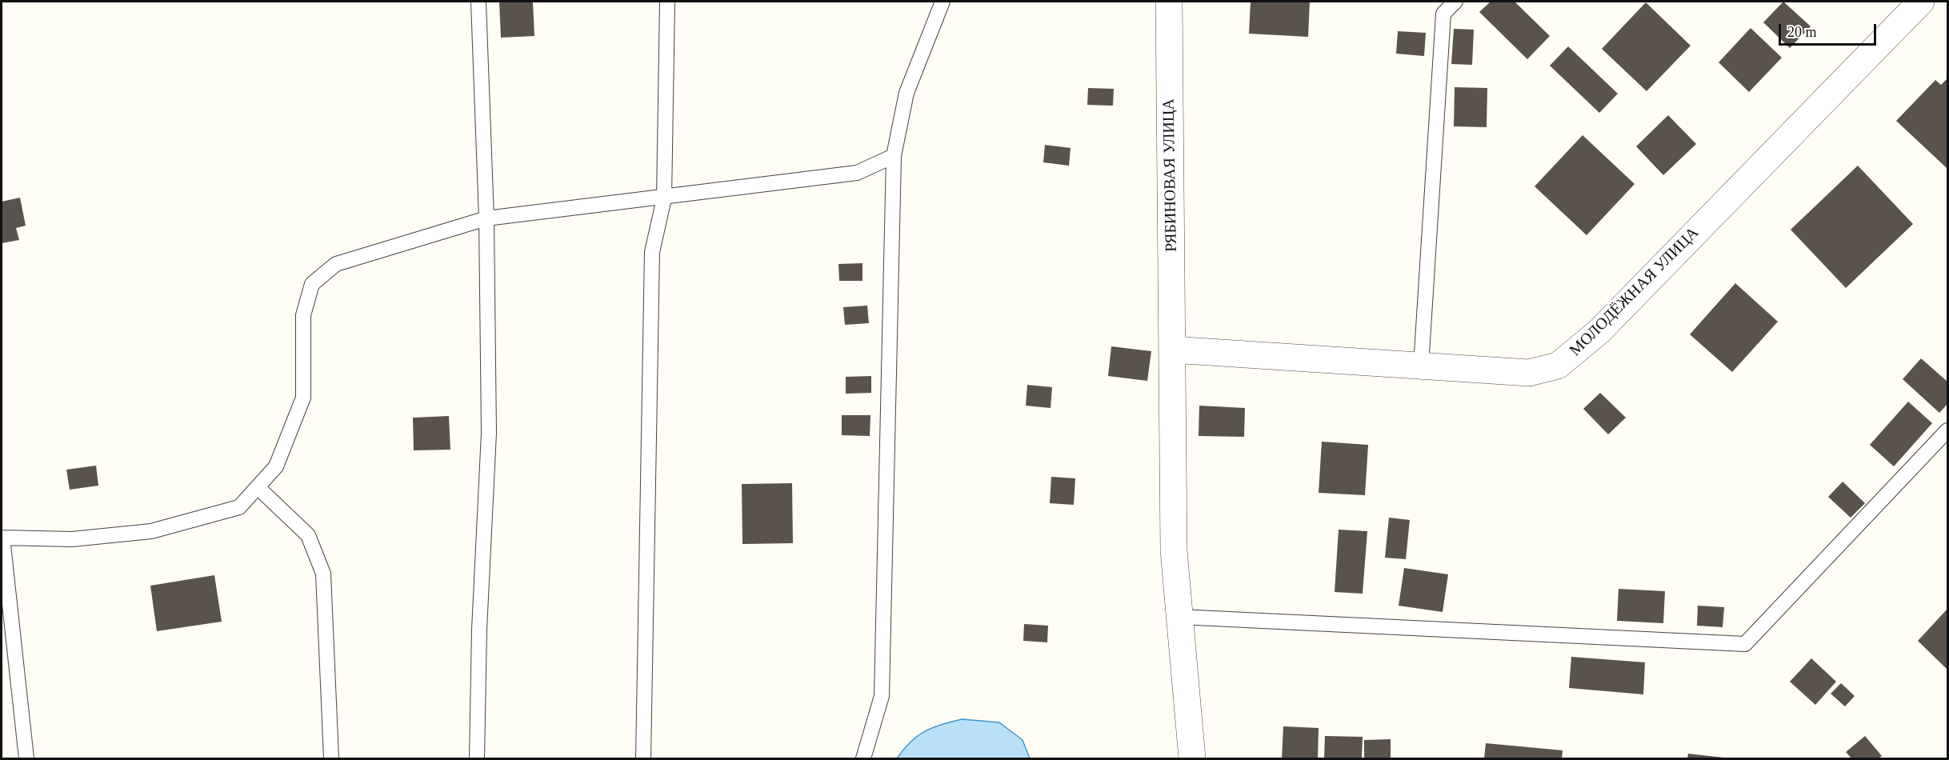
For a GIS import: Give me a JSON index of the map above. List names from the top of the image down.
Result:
{
  "streets": {
    "street": ["РЯБИНОВАЯ УЛИЦА", "МОЛОДЁЖНАЯ УЛИЦА"]
  },
  "crossings": [
    ["РЯБИНОВАЯ УЛИЦА", "МОЛОДЁЖНАЯ УЛИЦА"]
  ],
  "scale_bar": "20 m"
}
